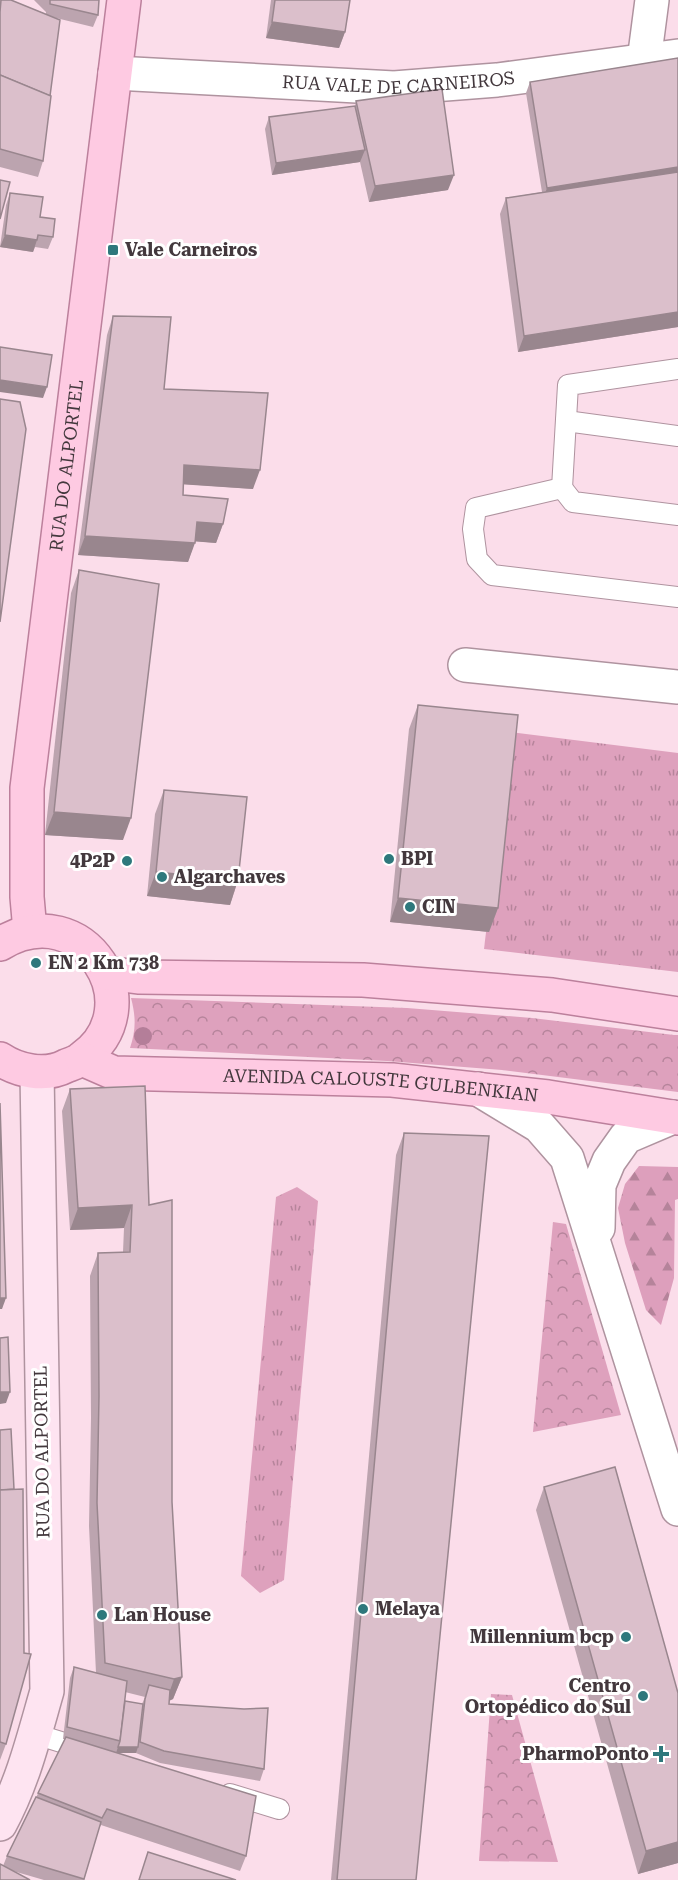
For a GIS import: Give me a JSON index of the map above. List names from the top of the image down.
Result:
{
  "streets": {
    "main road": ["RUA DO ALPORTEL", "AVENIDA CALOUSTE GULBENKIAN"],
    "street": ["RUA VALE DE CARNEIROS"]
  },
  "crossings": [
    ["RUA VALE DE CARNEIROS", "RUA DO ALPORTEL"]
  ],
  "places": {
    "transit": ["Vale Carneiros"],
    "other": [
      "BPI",
      "4P2P",
      "Algarchaves",
      "CIN",
      "EN 2 Km 738",
      "Melaya",
      "Lan House",
      "Millennium bcp",
      "Centro Ortopédico do Sul"
    ],
    "health": ["PharmoPonto"]
  }
}
